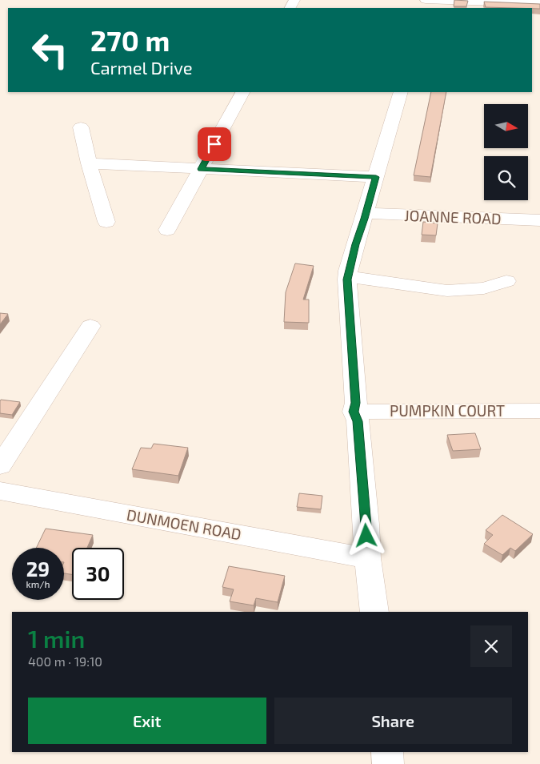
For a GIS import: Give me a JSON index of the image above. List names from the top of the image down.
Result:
{
  "streets": {
    "street": ["JOANNE ROAD", "PUMPKIN COURT", "DUNMOEN ROAD"]
  },
  "north": "right",
  "page": {
    "turn": ["270 m", "Carmel Drive"],
    "speed": "29 km/h",
    "limit": "30",
    "heading": ["1 min", "400 m · 19:10"],
    "buttons": ["Exit", "Share"]
  }
}
